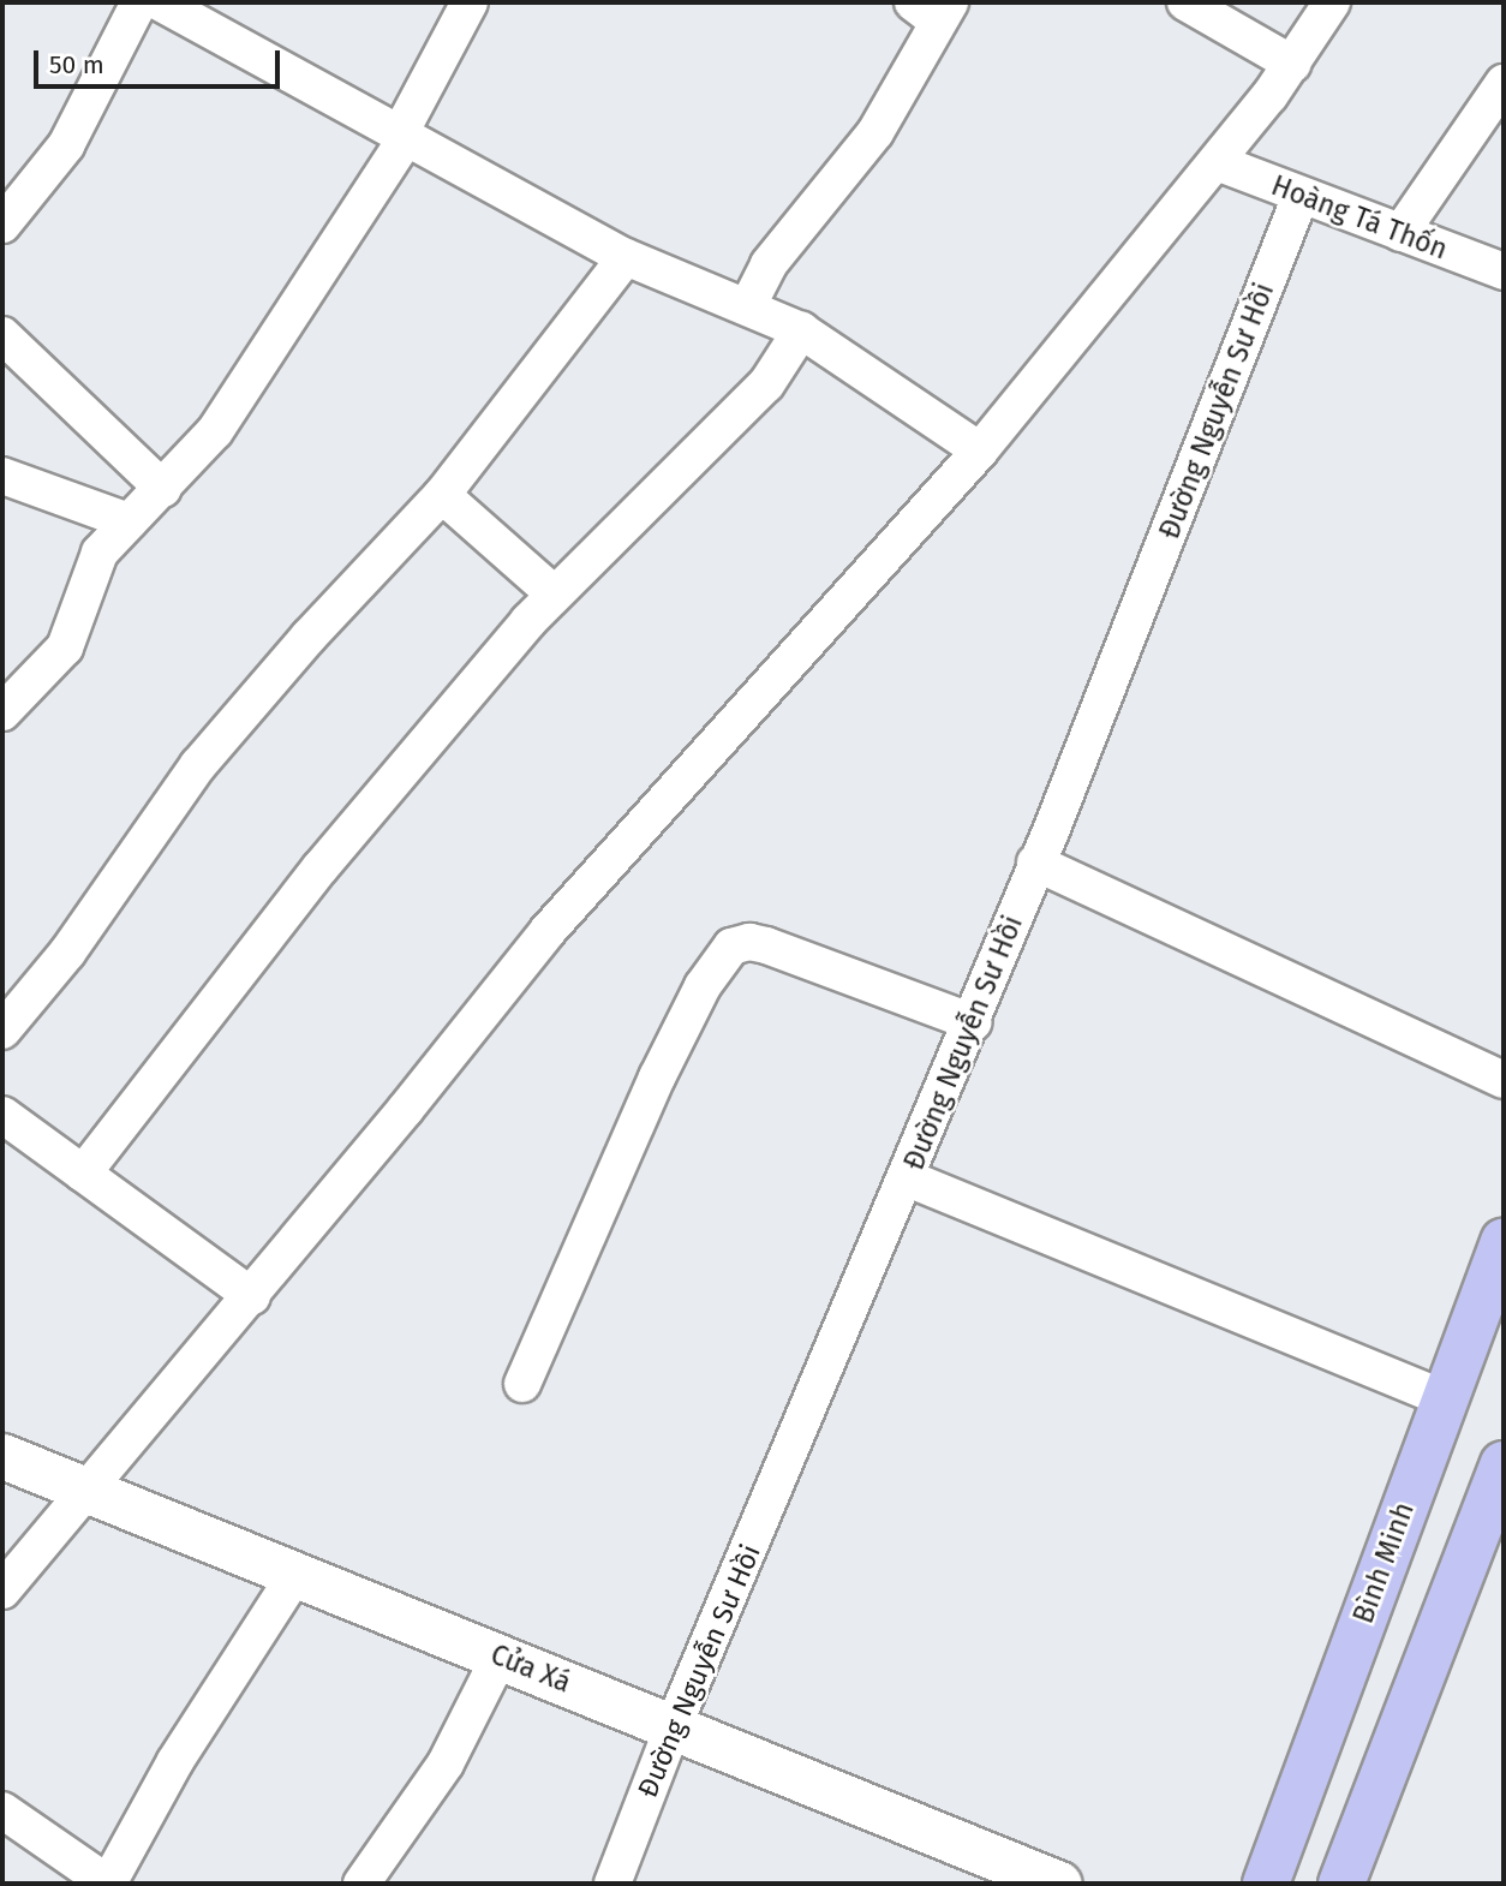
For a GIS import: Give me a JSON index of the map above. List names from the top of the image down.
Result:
{
  "streets": {
    "main road": ["Bình Minh"],
    "street": ["Hoàng Tá Thốn", "Đường Nguyễn Sư Hồi", "Cửa Xá"]
  },
  "crossings": [
    ["Hoàng Tá Thốn", "Đường Nguyễn Sư Hồi"],
    ["Đường Nguyễn Sư Hồi", "Cửa Xá"]
  ],
  "scale_bar": "50 m"
}
